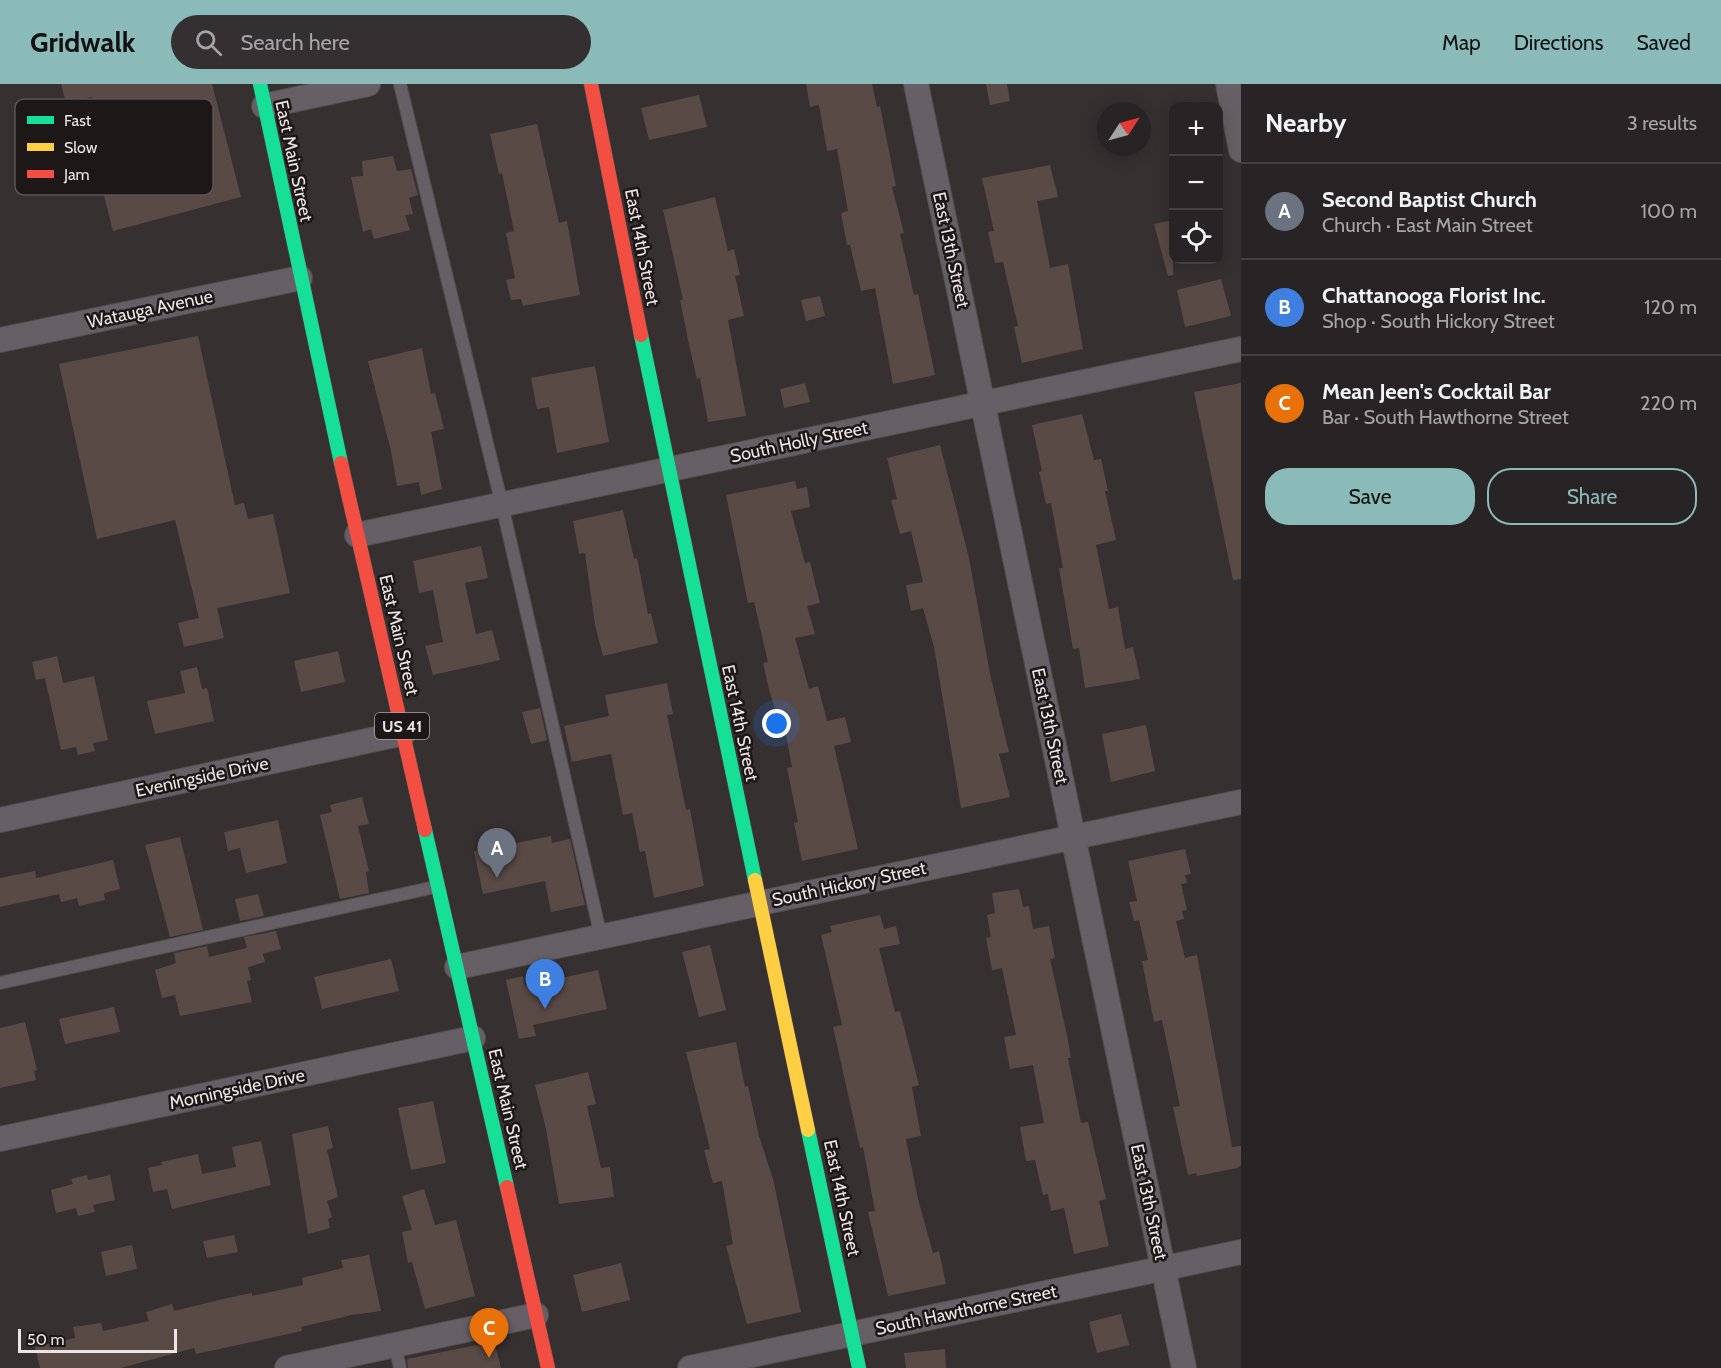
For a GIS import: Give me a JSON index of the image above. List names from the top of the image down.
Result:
{
  "streets": {
    "street": [
      "East Main Street",
      "East 14th Street",
      "East 13th Street",
      "Watauga Avenue",
      "South Holly Street",
      "US 41",
      "Eveningside Drive",
      "South Hickory Street",
      "Morningside Drive",
      "South Hawthorne Street"
    ]
  },
  "crossings": [
    ["East Main Street", "Watauga Avenue"],
    ["East Main Street", "South Holly Street"],
    ["East Main Street", "Eveningside Drive"],
    ["East Main Street", "South Hickory Street"],
    ["East Main Street", "Morningside Drive"],
    ["East 14th Street", "South Holly Street"],
    ["East 14th Street", "South Hickory Street"],
    ["East 14th Street", "South Hawthorne Street"],
    ["East 13th Street", "South Holly Street"],
    ["East 13th Street", "South Hickory Street"],
    ["East 13th Street", "South Hawthorne Street"]
  ],
  "legend": ["Fast", "Slow", "Jam"],
  "scale_bar": "50 m",
  "north": "top right",
  "page": {
    "header": "Gridwalk",
    "search": "Search here",
    "nav": ["Map", "Directions", "Saved"],
    "heading": ["Nearby", "3 results"],
    "map_buttons": ["+", "−"],
    "list": [
      {
        "mark": "A",
        "name": "Second Baptist Church",
        "note": "Church · East Main Street",
        "value": "100 m"
      },
      {
        "mark": "B",
        "name": "Chattanooga Florist Inc.",
        "note": "Shop · South Hickory Street",
        "value": "120 m"
      },
      {
        "mark": "C",
        "name": "Mean Jeen's Cocktail Bar",
        "note": "Bar · South Hawthorne Street",
        "value": "220 m"
      }
    ],
    "buttons": ["Save", "Share"],
    "pins": ["A", "B", "C"],
    "scale": "50 m"
  }
}
